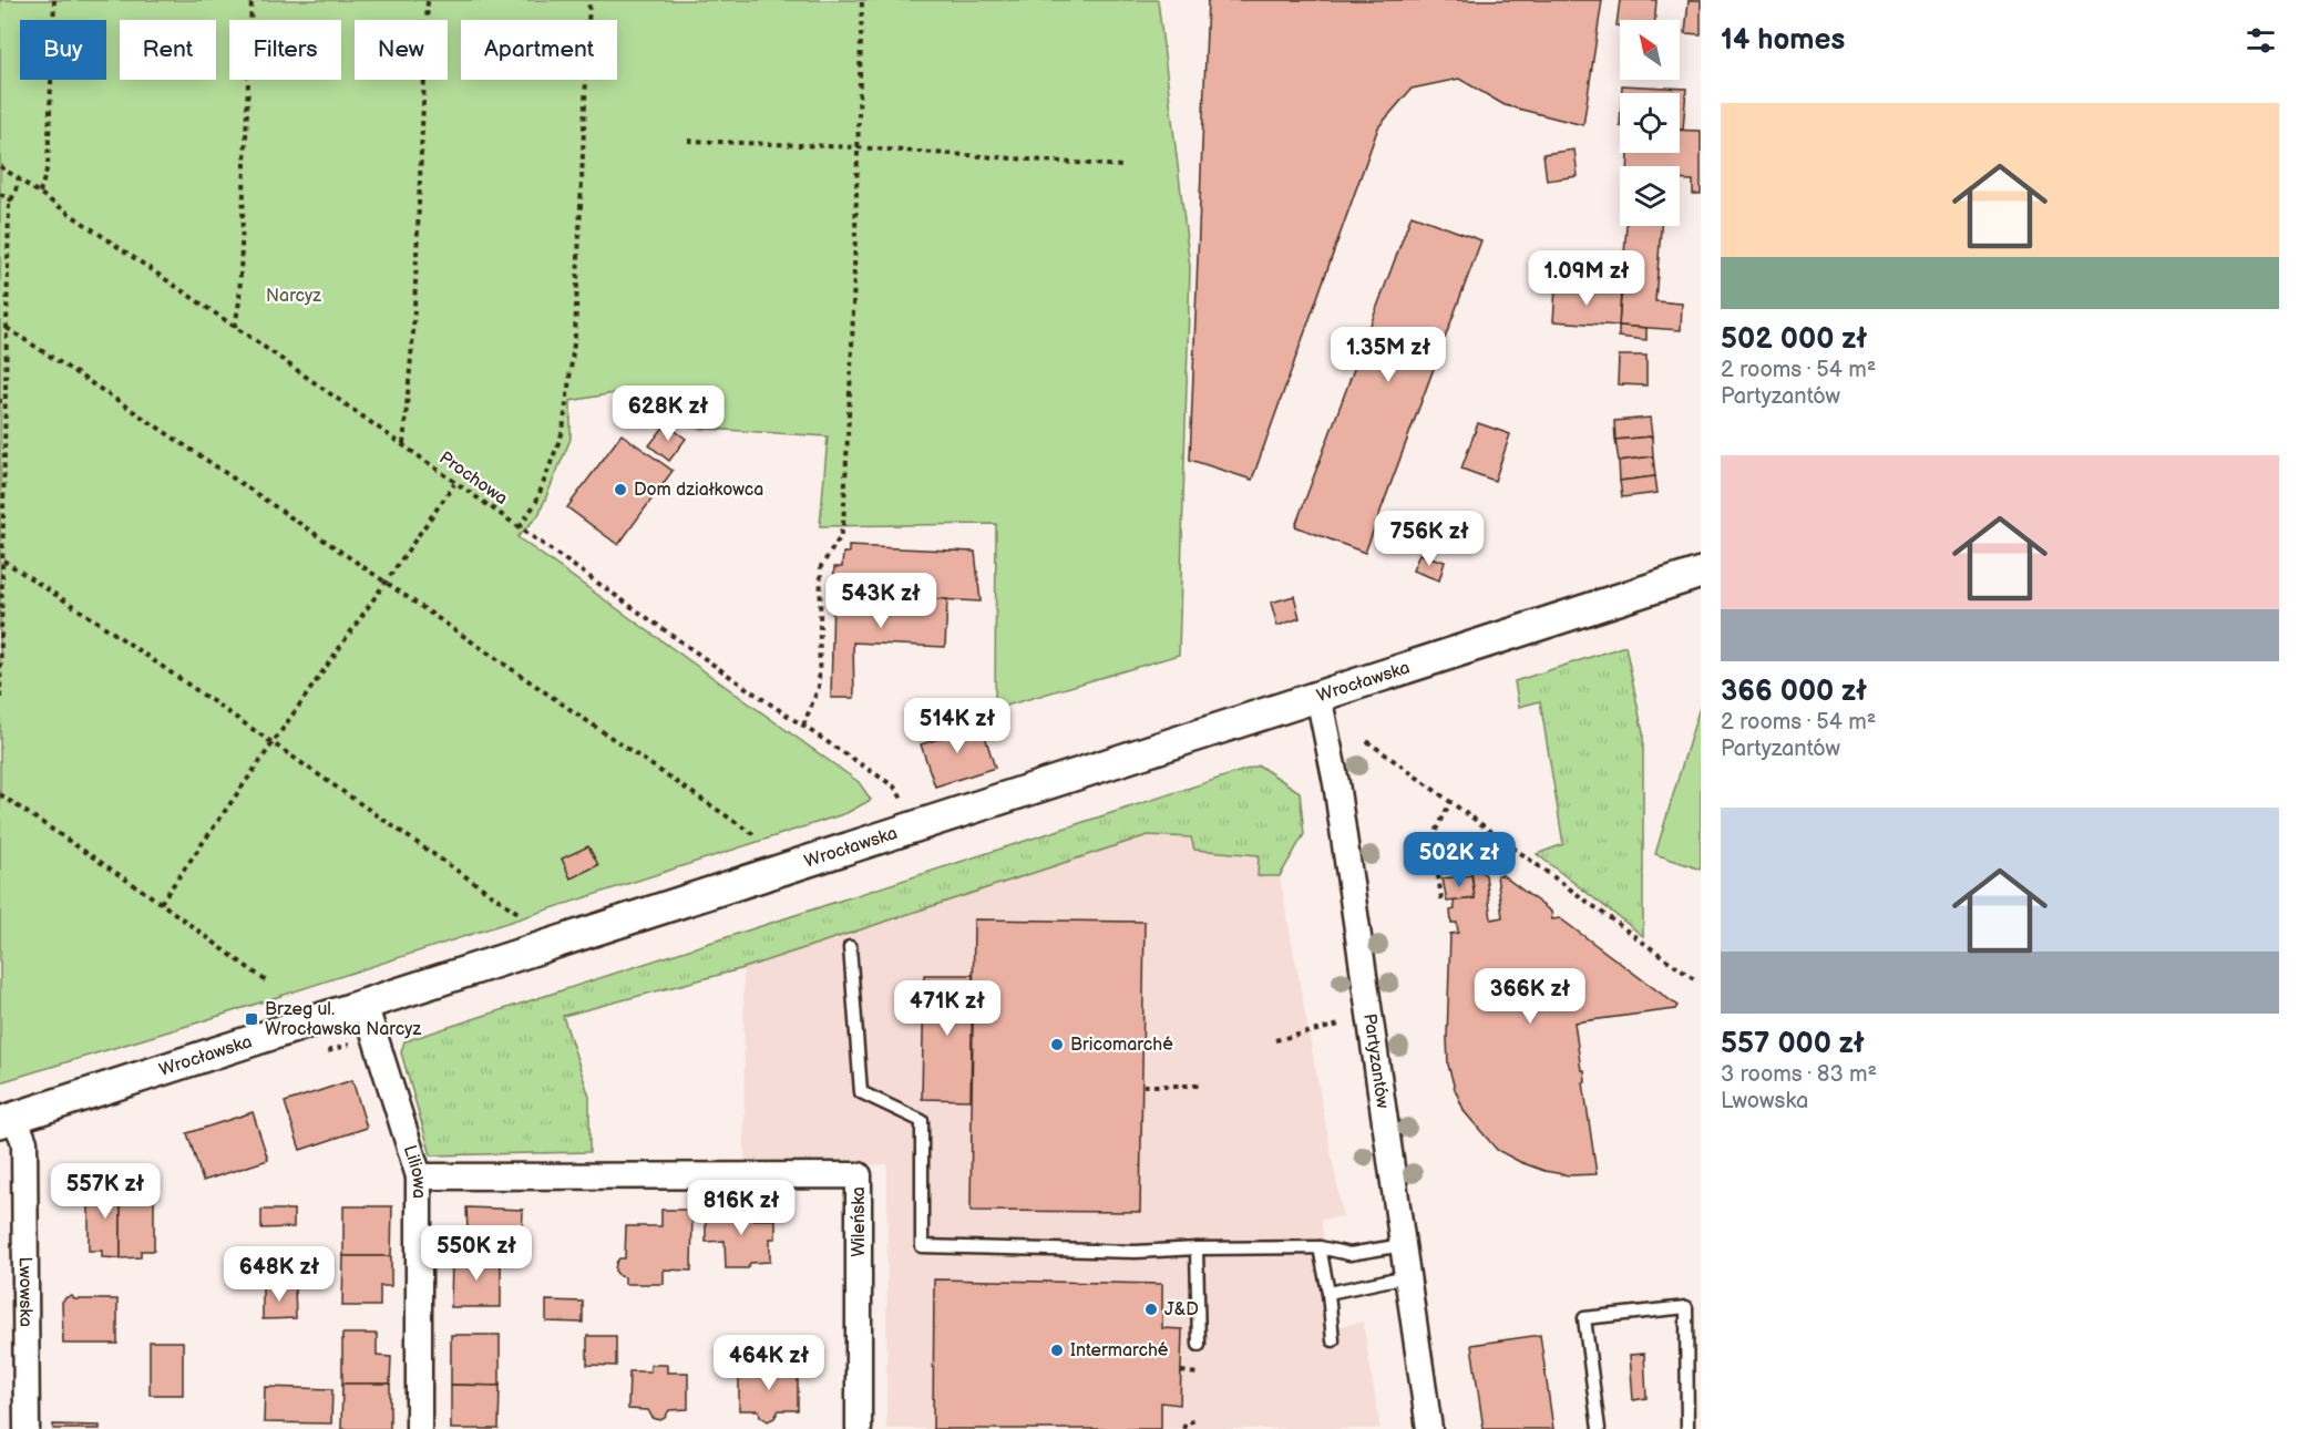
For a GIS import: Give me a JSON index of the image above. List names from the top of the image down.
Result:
{
  "streets": {
    "street": [
      "Wrocławska",
      "Partyzantów",
      "Liliowa",
      "Wileńska",
      "Lwowska"
    ],
    "path": ["Prochowa"]
  },
  "crossings": [
    ["Prochowa", "Wrocławska"],
    ["Wrocławska", "Partyzantów"],
    ["Wrocławska", "Liliowa"],
    ["Wrocławska", "Lwowska"],
    ["Liliowa", "Wileńska"]
  ],
  "parks": ["Narcyz"],
  "places": {
    "other": [
      "Dom działkowca",
      "Bricomarché",
      "J&D",
      "Intermarché"
    ],
    "transit": ["Brzeg ul. Wrocławska Narcyz"]
  },
  "north": "top left",
  "page": {
    "heading": "14 homes",
    "chip": [
      "Buy",
      "Rent",
      "Filters",
      "New",
      "Apartment"
    ],
    "list": [
      {
        "name": "502 000 zł",
        "note": "2 rooms · 54 m² · Partyzantów"
      },
      {
        "name": "366 000 zł",
        "note": "2 rooms · 54 m² · Partyzantów"
      },
      {
        "name": "557 000 zł",
        "note": "3 rooms · 83 m² · Lwowska"
      }
    ],
    "price": [
      "1.09M zł",
      "1.35M zł",
      "628K zł",
      "756K zł",
      "543K zł",
      "514K zł",
      "502K zł",
      "366K zł",
      "471K zł",
      "557K zł",
      "816K zł",
      "550K zł",
      "648K zł",
      "464K zł"
    ]
  }
}
